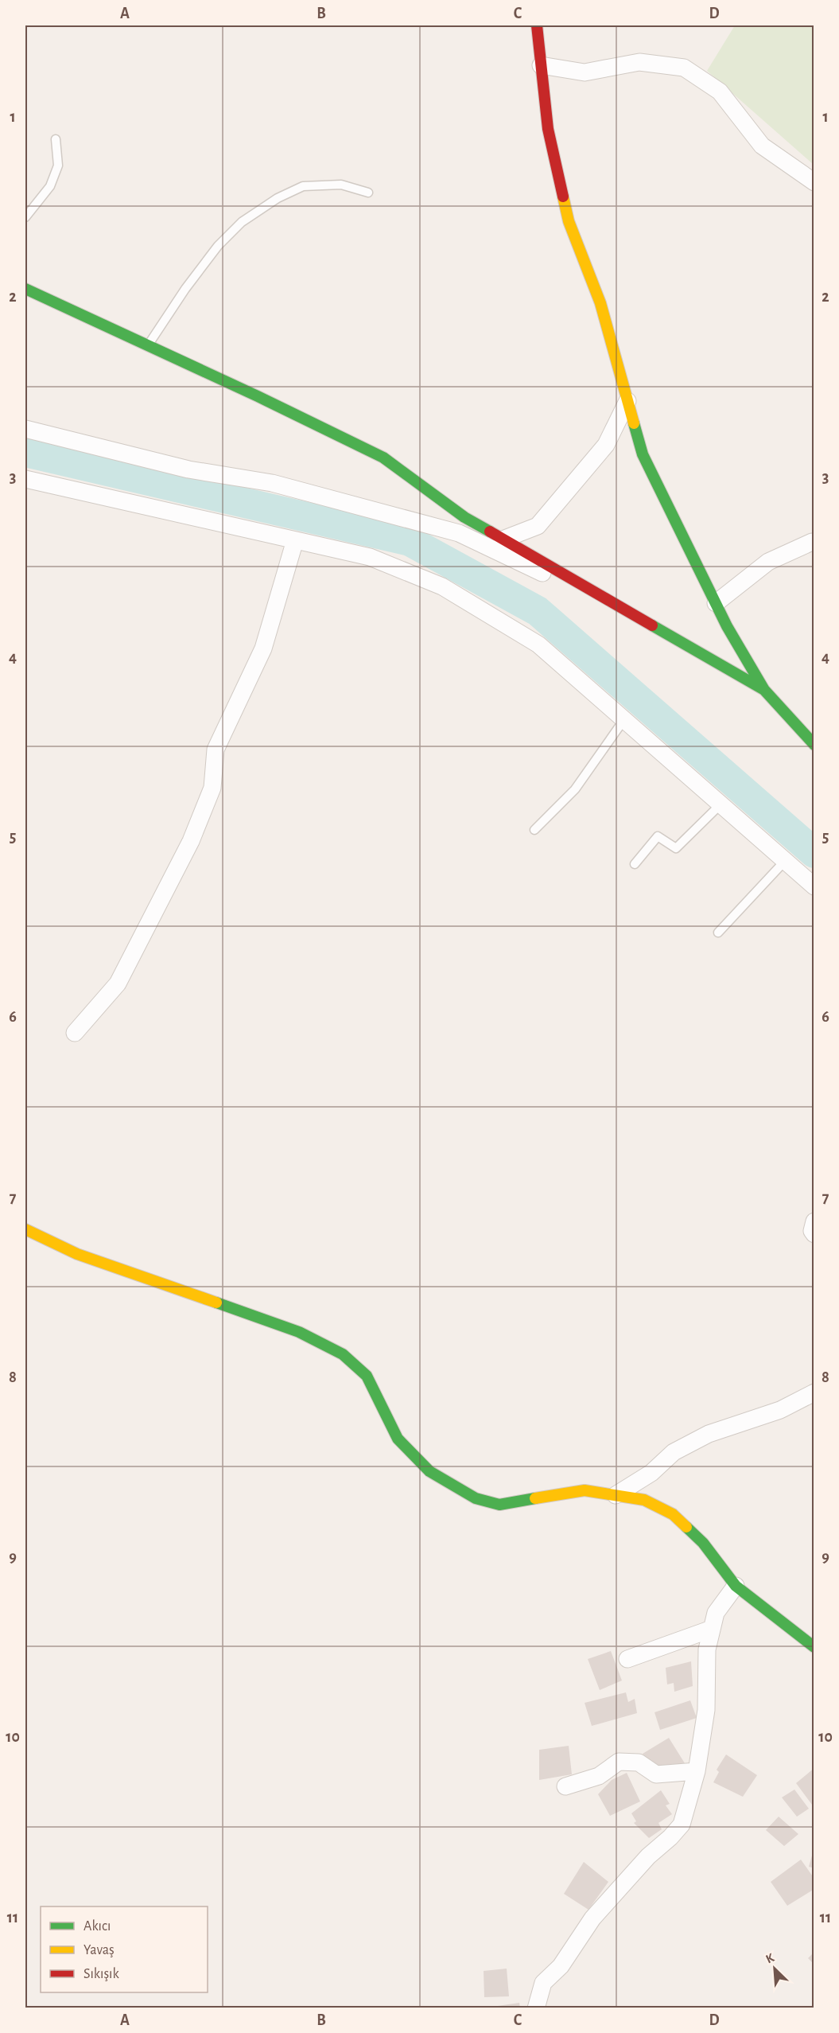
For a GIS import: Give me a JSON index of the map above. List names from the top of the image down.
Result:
{
  "legend": ["Akıcı", "Yavaş", "Sıkışık"],
  "north": "top left",
  "grid": {
    "columns": [
      "A",
      "B",
      "C",
      "D"
    ],
    "rows": [
      "1",
      "2",
      "3",
      "4",
      "5",
      "6",
      "7",
      "8",
      "9",
      "10",
      "11"
    ]
  }
}
